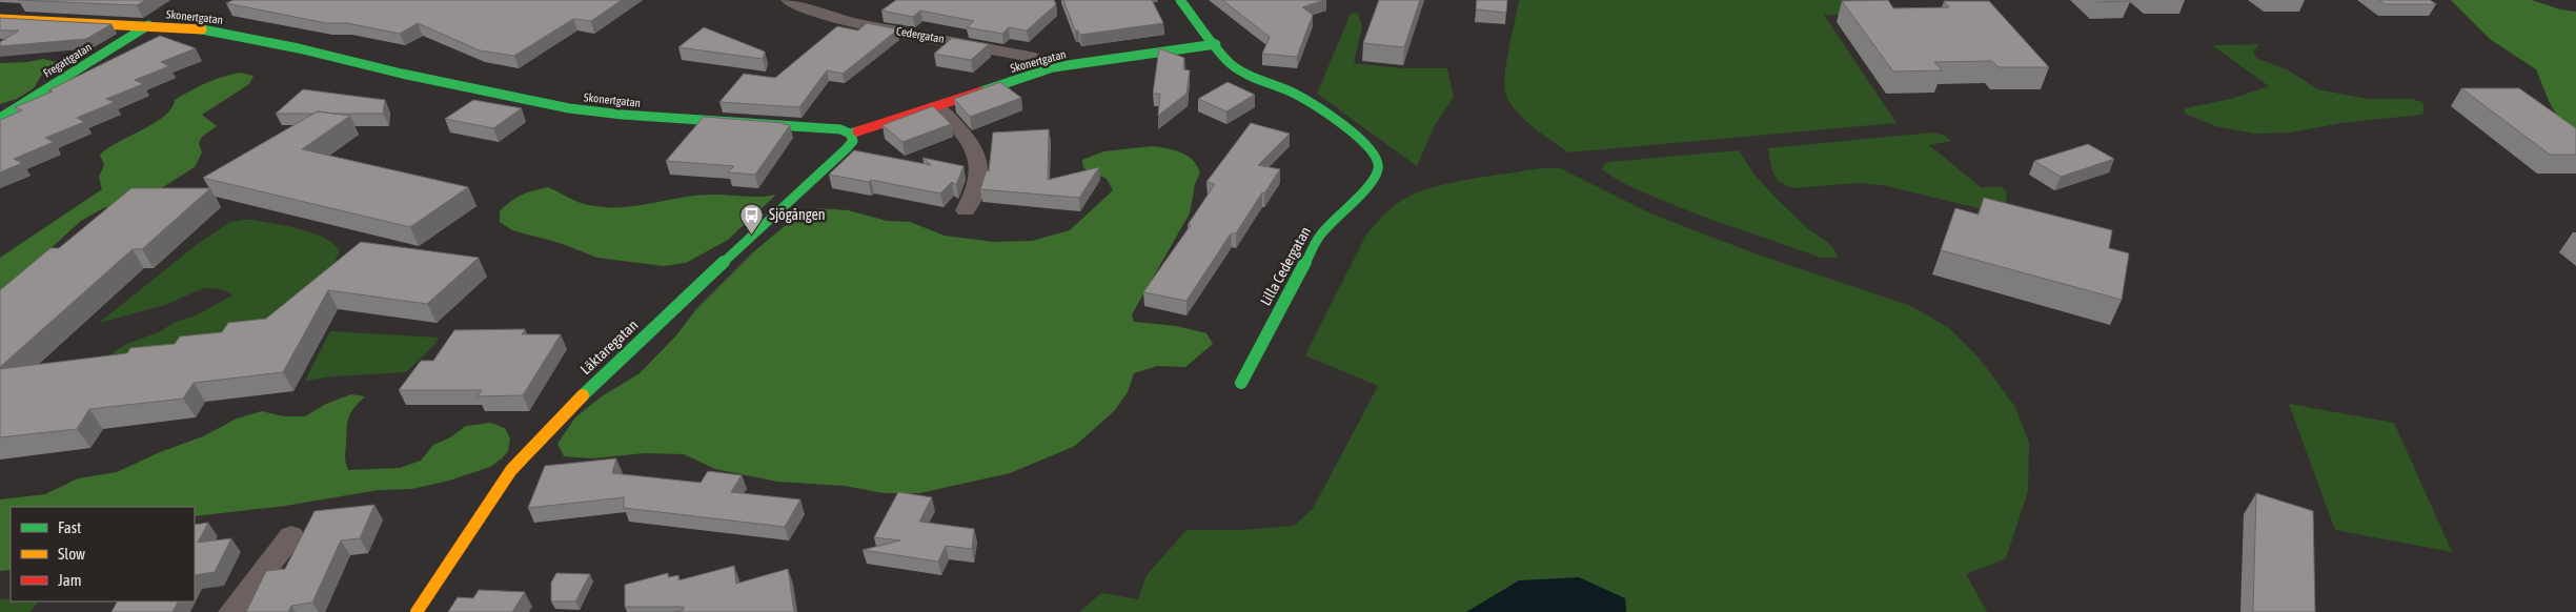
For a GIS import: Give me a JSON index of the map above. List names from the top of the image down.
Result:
{
  "streets": {
    "street": [
      "Skonertgatan",
      "Cedergatan",
      "Fregattgatan",
      "Lilla Cedergatan",
      "Läktaregatan"
    ]
  },
  "crossings": [
    ["Skonertgatan", "Cedergatan"],
    ["Skonertgatan", "Fregattgatan"],
    ["Skonertgatan", "Lilla Cedergatan"],
    ["Skonertgatan", "Läktaregatan"]
  ],
  "places": {
    "bus stop": ["Sjögången"]
  },
  "legend": ["Fast", "Slow", "Jam"]
}
